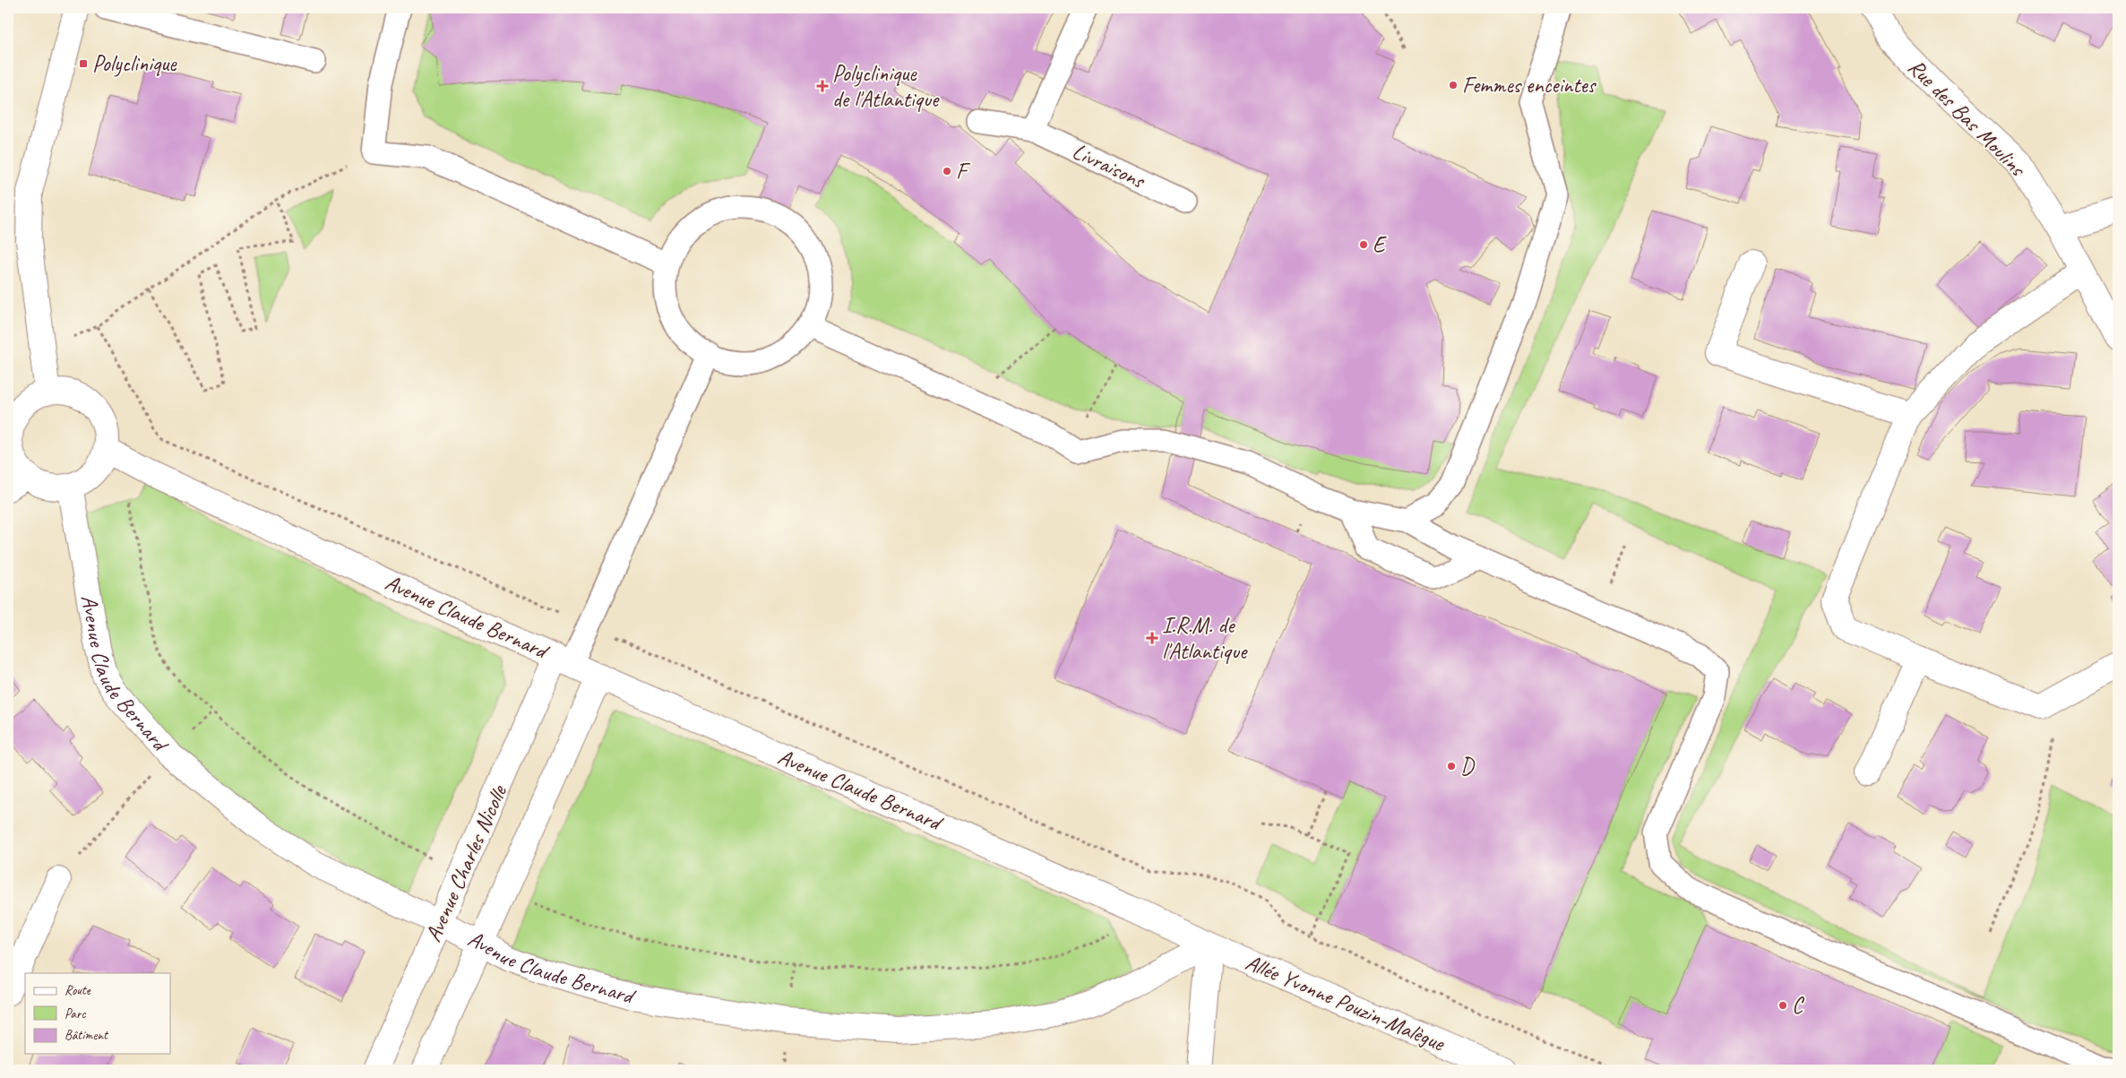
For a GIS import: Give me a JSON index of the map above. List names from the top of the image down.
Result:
{
  "streets": {
    "street": [
      "Rue des Bas Moulins",
      "Avenue Claude Bernard",
      "Avenue Charles Nicolle",
      "Allée Yvonne Pouzin-Malègue"
    ],
    "lane": ["Livraisons"]
  },
  "crossings": [
    ["Avenue Claude Bernard", "Avenue Charles Nicolle"],
    ["Avenue Claude Bernard", "Allée Yvonne Pouzin-Malègue"]
  ],
  "places": {
    "transit": ["Polyclinique"],
    "other": [
      "Femmes enceintes",
      "F",
      "E",
      "D",
      "C"
    ],
    "health": ["Polyclinique de l'Atlantique", "I.R.M. de l'Atlantique"]
  },
  "legend": ["Route", "Parc", "Bâtiment"]
}
